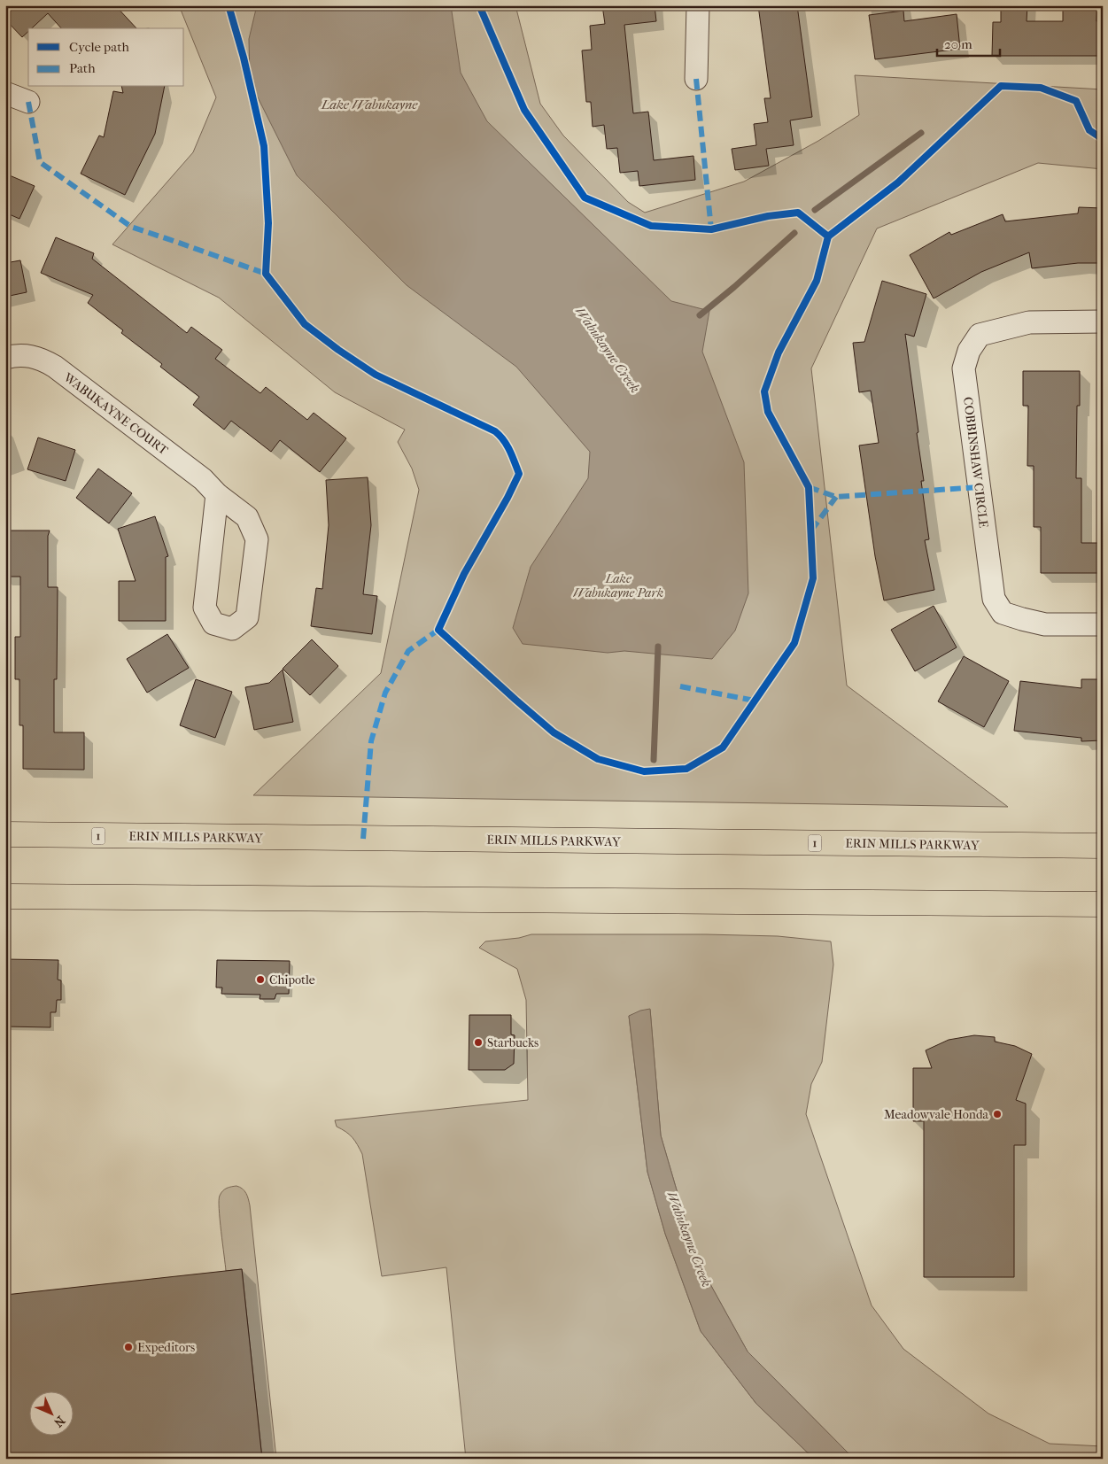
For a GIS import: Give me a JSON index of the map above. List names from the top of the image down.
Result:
{
  "streets": {
    "main road": ["1", "ERIN MILLS PARKWAY"],
    "street": ["WABUKAYNE COURT", "COBBINSHAW CIRCLE"]
  },
  "water": ["Lake Wabukayne", "Wabukayne Creek"],
  "parks": ["Lake Wabukayne Park"],
  "places": [
    "Chipotle",
    "Starbucks",
    "Meadowvale Honda",
    "Expeditors"
  ],
  "legend": ["Cycle path", "Path"],
  "scale_bar": "20 m",
  "north": "bottom right"
}
